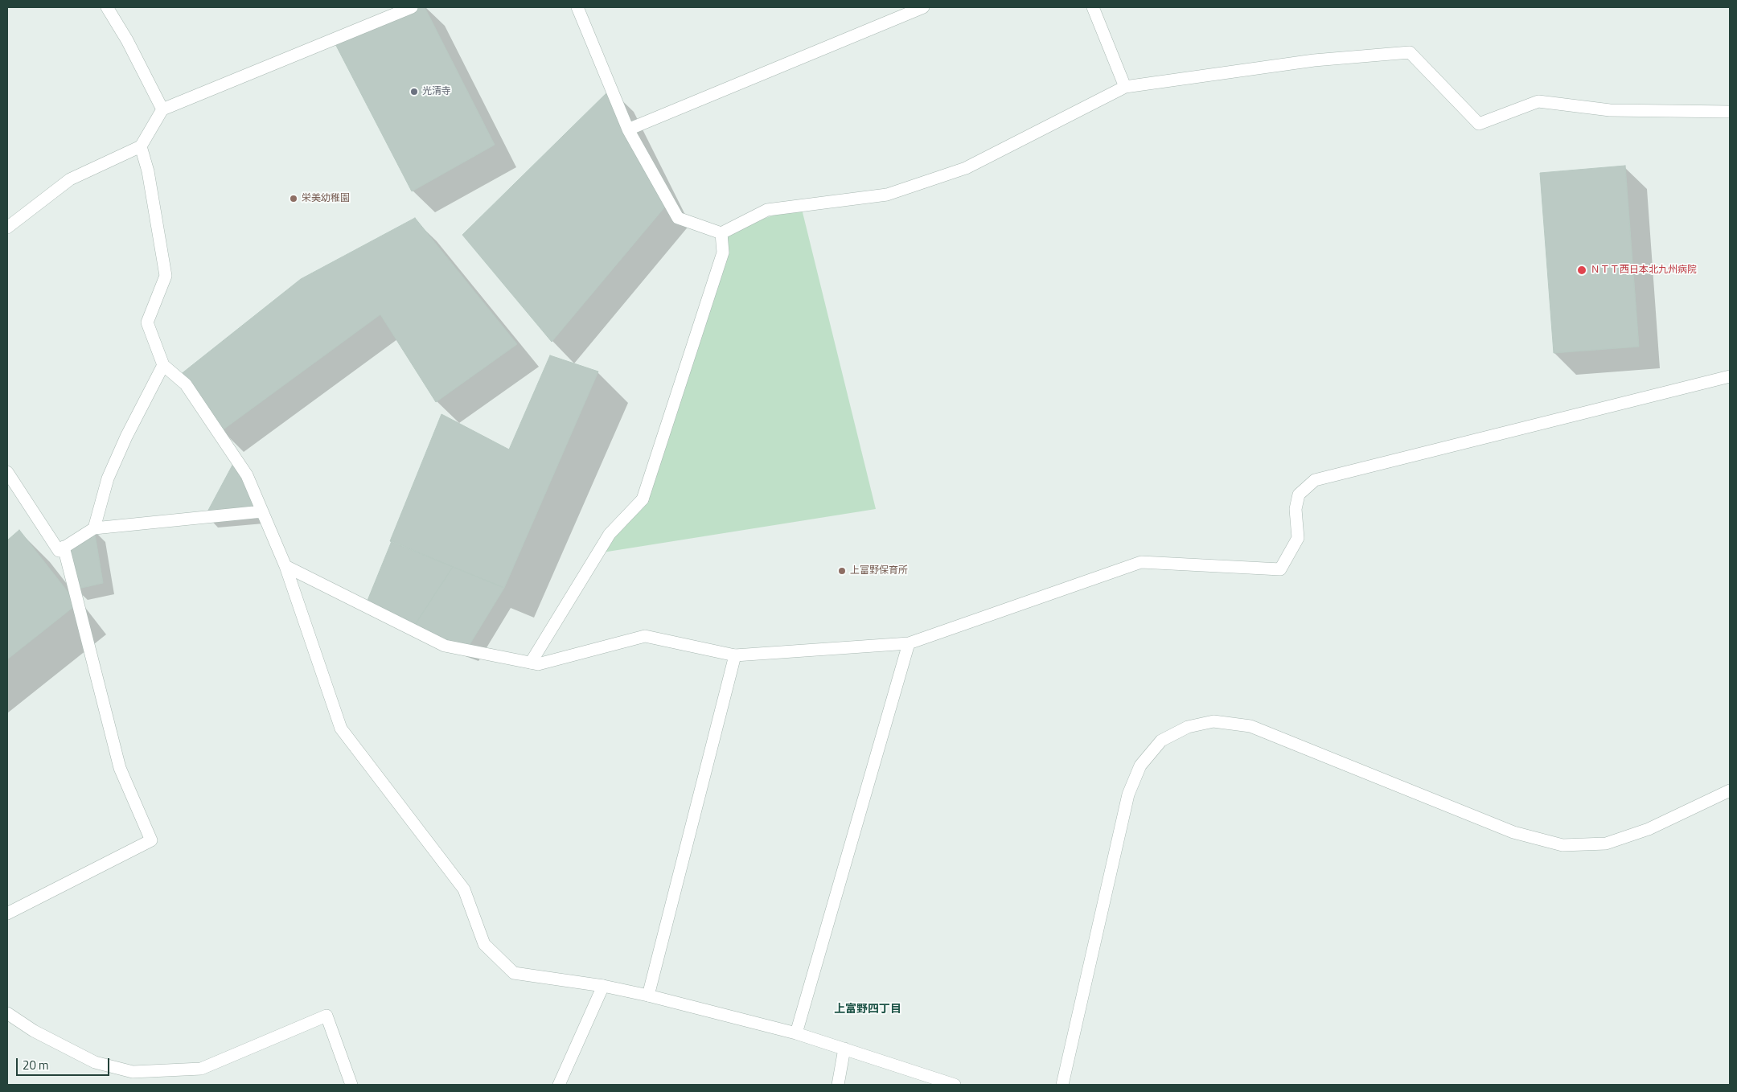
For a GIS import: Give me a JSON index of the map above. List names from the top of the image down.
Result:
{
  "districts": ["上富野四丁目"],
  "places": [
    "光清寺",
    "栄美幼稚園",
    "ＮＴＴ西日本北九州病院",
    "上富野保育所"
  ],
  "scale_bar": "20 m"
}
